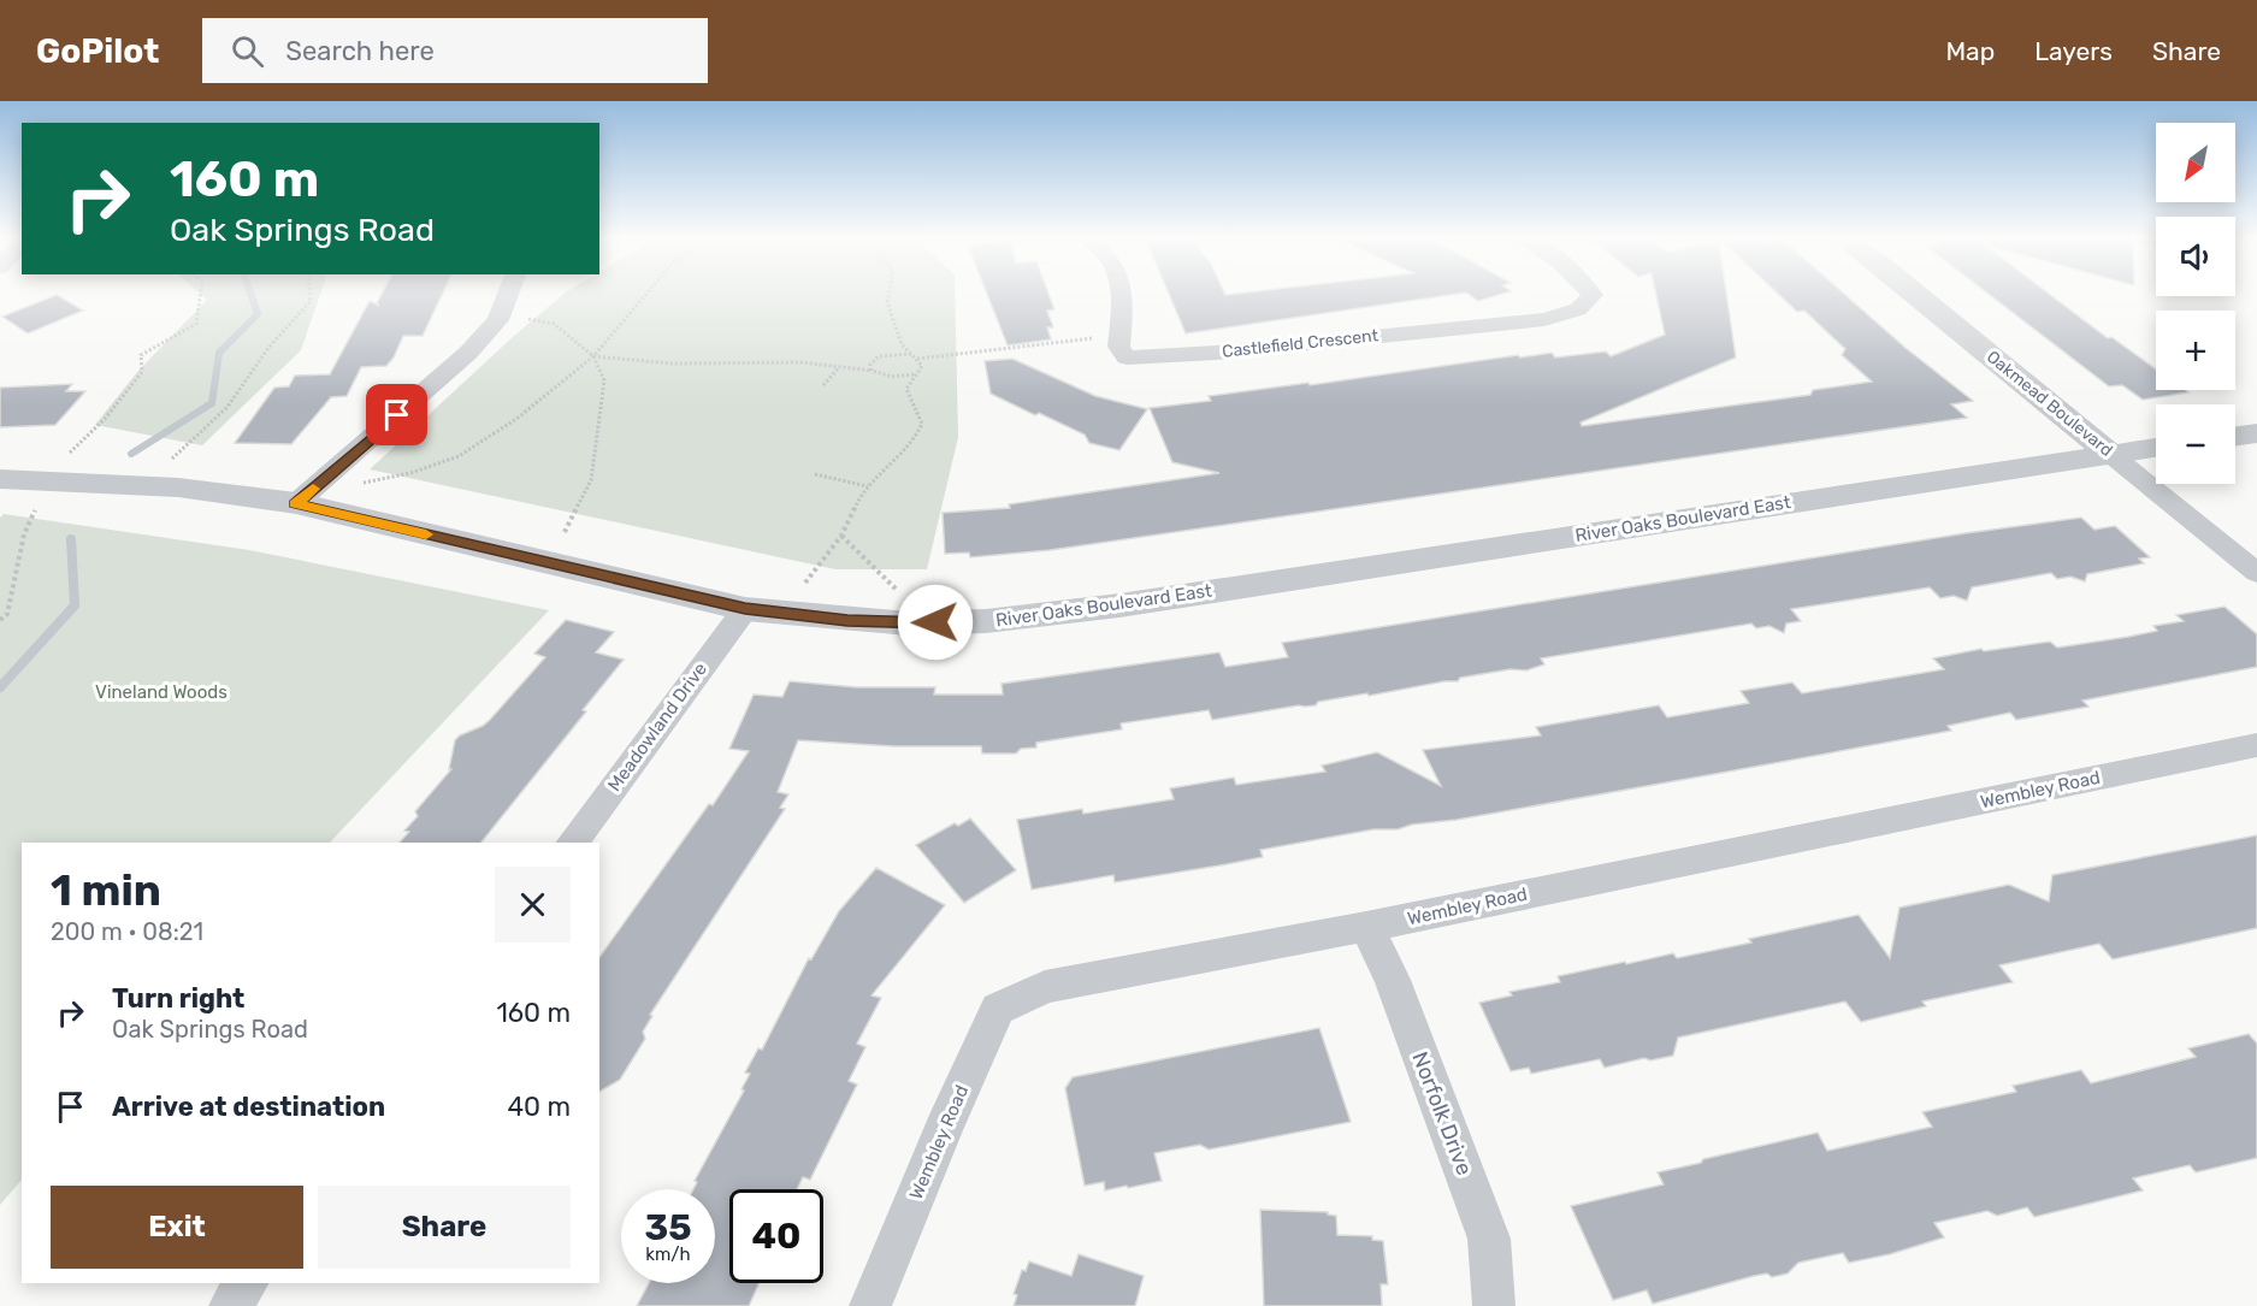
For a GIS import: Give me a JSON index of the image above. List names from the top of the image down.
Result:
{
  "streets": {
    "street": [
      "Castlefield Crescent",
      "Oakmead Boulevard",
      "River Oaks Boulevard East",
      "Meadowland Drive",
      "Wembley Road",
      "Norfolk Drive"
    ]
  },
  "crossings": [
    ["Oakmead Boulevard", "River Oaks Boulevard East"],
    ["River Oaks Boulevard East", "Meadowland Drive"],
    ["Wembley Road", "Norfolk Drive"]
  ],
  "parks": ["Vineland Woods"],
  "north": "bottom left",
  "page": {
    "header": "GoPilot",
    "search": "Search here",
    "nav": ["Map", "Layers", "Share"],
    "map_buttons": ["+", "−"],
    "turn": ["160 m", "Oak Springs Road"],
    "heading": ["1 min", "200 m · 08:21"],
    "list": [
      {
        "name": "Turn right",
        "note": "Oak Springs Road",
        "value": "160 m"
      },
      {
        "name": "Arrive at destination",
        "value": "40 m"
      }
    ],
    "buttons": ["Exit", "Share"],
    "speed": "35 km/h",
    "limit": "40"
  }
}
